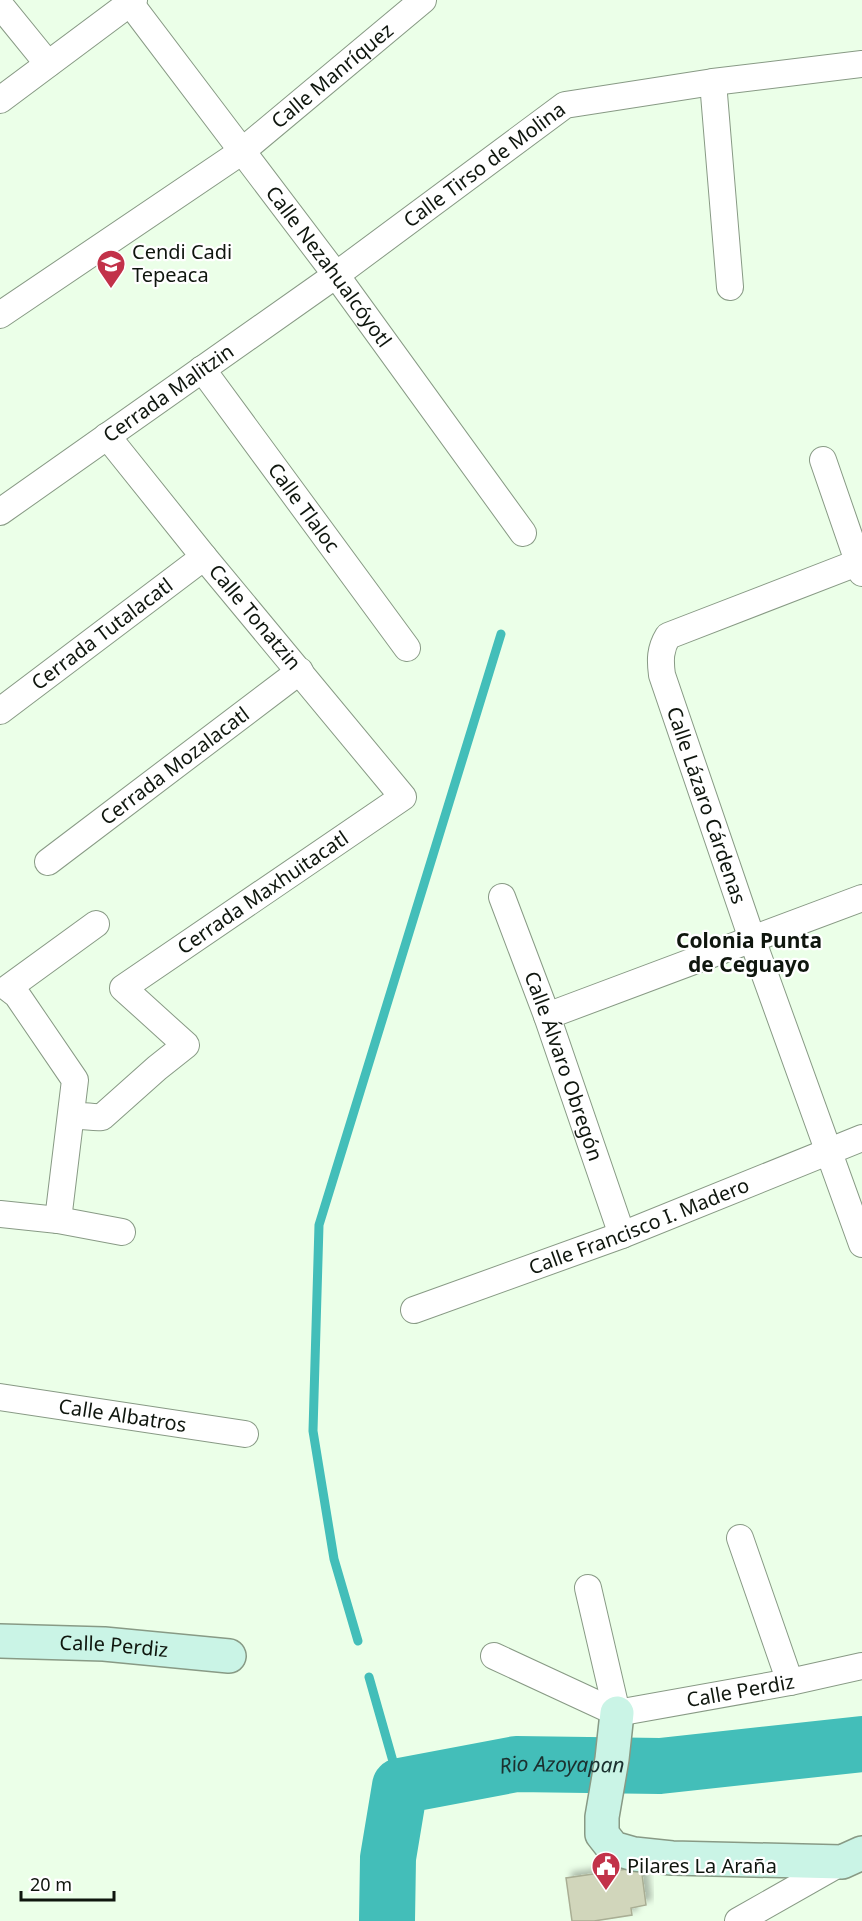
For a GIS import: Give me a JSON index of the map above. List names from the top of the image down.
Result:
{
  "streets": {
    "street": [
      "Calle Manríquez",
      "Calle Tirso de Molina",
      "Calle Nezahualcóyotl",
      "Cerrada Malitzin",
      "Calle Tlaloc",
      "Calle Tonatzin",
      "Cerrada Tutalacatl",
      "Cerrada Mozalacatl",
      "Calle Lázaro Cárdenas",
      "Cerrada Maxhuitacatl",
      "Calle Álvaro Obregón",
      "Calle Francisco I. Madero",
      "Calle Albatros",
      "Calle Perdiz"
    ]
  },
  "crossings": [
    ["Calle Manríquez", "Calle Nezahualcóyotl"],
    ["Calle Tirso de Molina", "Calle Nezahualcóyotl"],
    ["Calle Tirso de Molina", "Cerrada Malitzin"],
    ["Calle Nezahualcóyotl", "Cerrada Malitzin"],
    ["Cerrada Malitzin", "Calle Tlaloc"],
    ["Cerrada Malitzin", "Calle Tonatzin"],
    ["Calle Tonatzin", "Cerrada Tutalacatl"],
    ["Calle Tonatzin", "Cerrada Mozalacatl"],
    ["Calle Tonatzin", "Cerrada Maxhuitacatl"],
    ["Calle Lázaro Cárdenas", "Calle Francisco I. Madero"],
    ["Calle Álvaro Obregón", "Calle Francisco I. Madero"]
  ],
  "districts": ["Colonia Punta de Ceguayo"],
  "water": ["Rio Azoyapan"],
  "places": {
    "school or university": ["Cendi Cadi Tepeaca"],
    "public building": ["Pilares La Araña"]
  },
  "scale_bar": "20 m"
}
